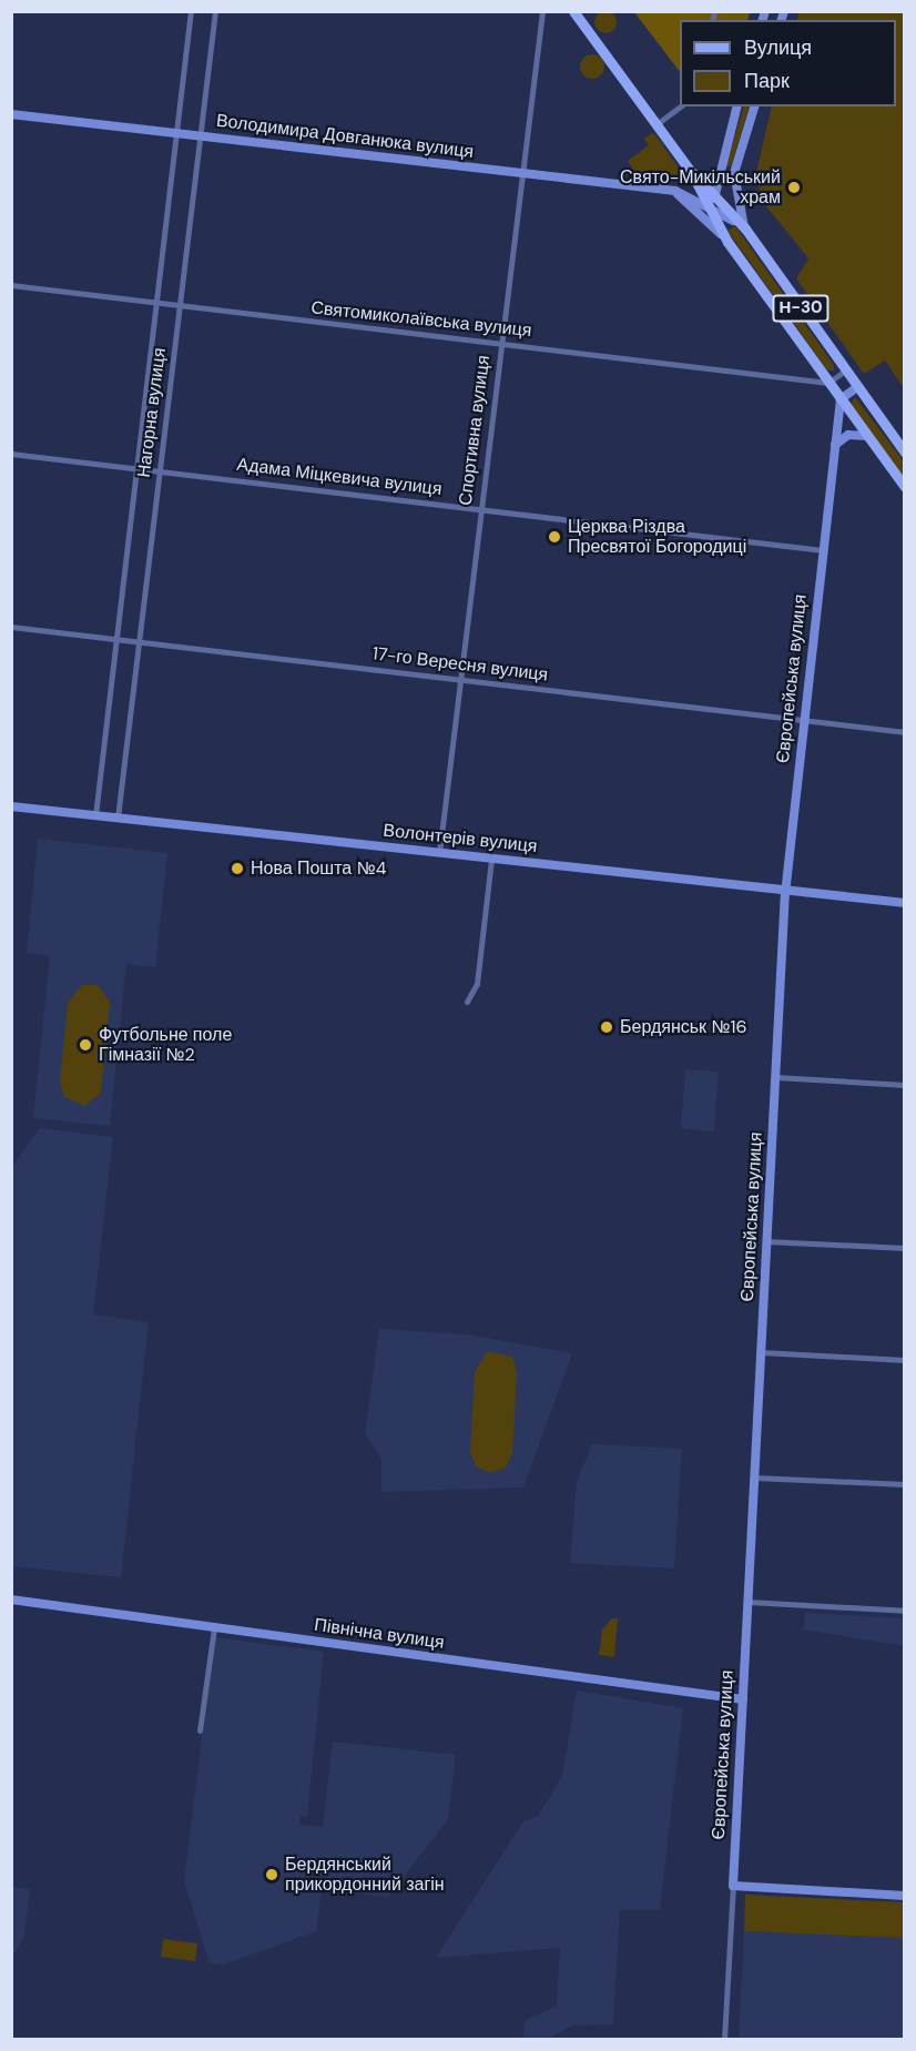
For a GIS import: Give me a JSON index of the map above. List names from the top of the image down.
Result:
{
  "streets": {
    "main road": ["Н-30"],
    "street": [
      "Володимира Довганюка вулиця",
      "Святомиколаївська вулиця",
      "Нагорна вулиця",
      "Спортивна вулиця",
      "Адама Міцкевича вулиця",
      "17-го Вересня вулиця",
      "Європейська вулиця",
      "Волонтерів вулиця",
      "Північна вулиця"
    ]
  },
  "crossings": [
    ["Володимира Довганюка вулиця", "Нагорна вулиця"],
    ["Володимира Довганюка вулиця", "Спортивна вулиця"],
    ["Н-30", "Святомиколаївська вулиця"],
    ["Н-30", "Європейська вулиця"],
    ["Святомиколаївська вулиця", "Нагорна вулиця"],
    ["Святомиколаївська вулиця", "Спортивна вулиця"],
    ["Нагорна вулиця", "Адама Міцкевича вулиця"],
    ["Нагорна вулиця", "17-го Вересня вулиця"],
    ["Нагорна вулиця", "Волонтерів вулиця"],
    ["Спортивна вулиця", "Адама Міцкевича вулиця"],
    ["Спортивна вулиця", "17-го Вересня вулиця"],
    ["Спортивна вулиця", "Волонтерів вулиця"],
    ["Адама Міцкевича вулиця", "Європейська вулиця"],
    ["17-го Вересня вулиця", "Європейська вулиця"],
    ["Європейська вулиця", "Волонтерів вулиця"],
    ["Європейська вулиця", "Північна вулиця"]
  ],
  "places": [
    "Свято-Микільський храм",
    "Церква Різдва Пресвятої Богородиці",
    "Нова Пошта №4",
    "Бердянськ №16",
    "Футбольне поле Гімназії №2",
    "Бердянський прикордонний загін"
  ],
  "legend": ["Вулиця", "Парк"]
}
